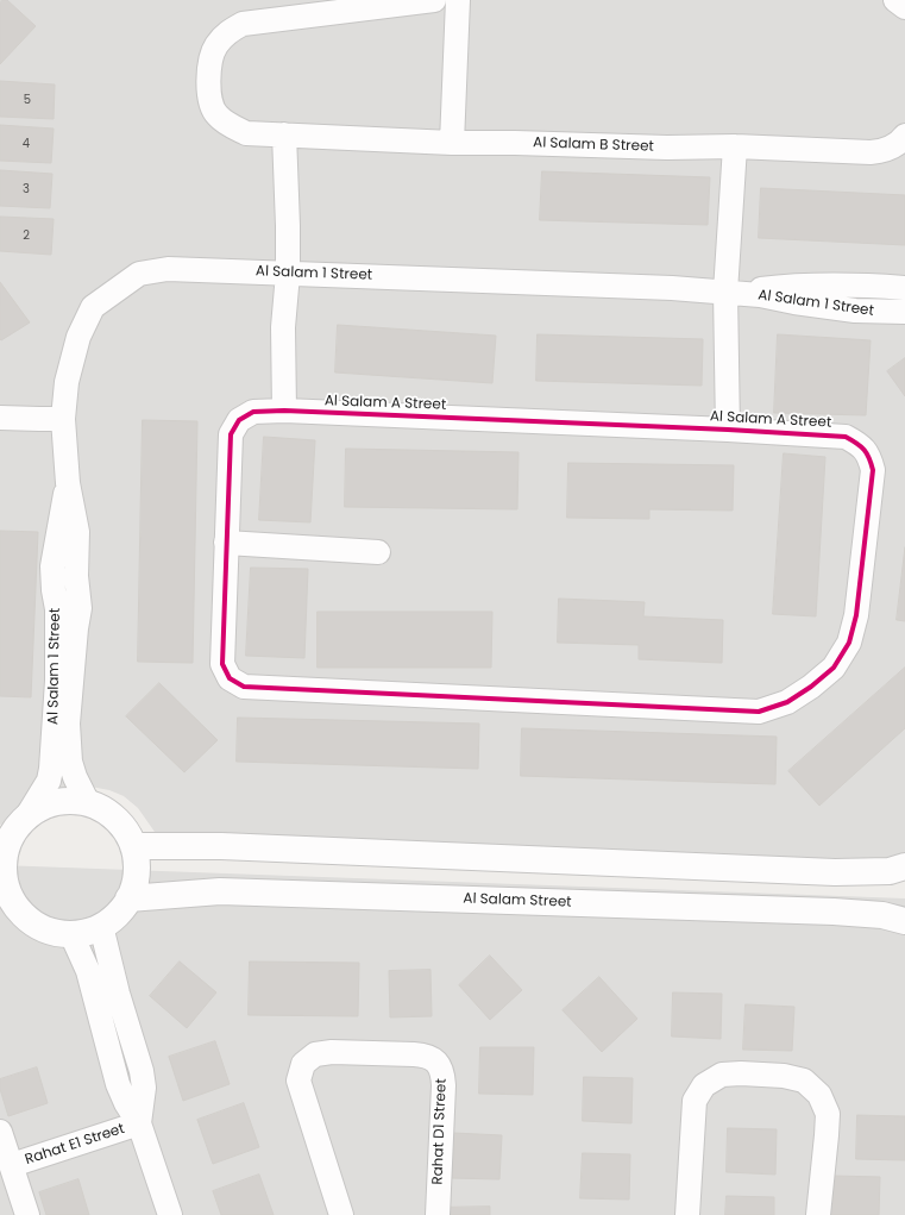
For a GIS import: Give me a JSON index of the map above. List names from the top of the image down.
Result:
{
  "streets": {
    "street": [
      "Al Salam B Street",
      "Al Salam 1 Street",
      "Al Salam A Street",
      "Al Salam Street",
      "Rahat D1 Street",
      "Rahat E1 Street"
    ]
  },
  "crossings": [
    ["Al Salam 1 Street", "Al Salam A Street"],
    ["Al Salam 1 Street", "Al Salam Street"]
  ],
  "house_numbers": [
    "5",
    "4",
    "3",
    "2"
  ]
}
